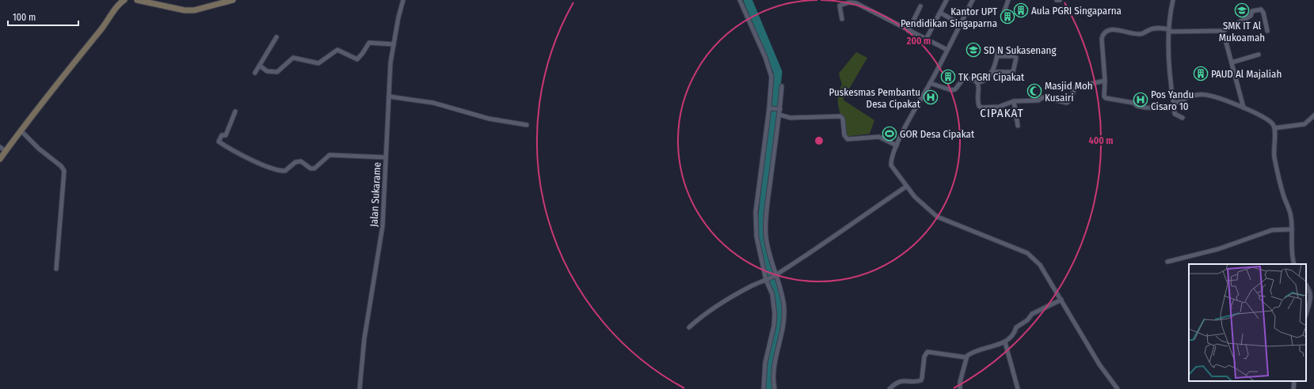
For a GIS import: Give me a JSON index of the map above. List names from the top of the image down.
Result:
{
  "streets": {
    "street": ["Jalan Sukarame"]
  },
  "districts": ["CIPAKAT"],
  "places": {
    "building": [
      "Aula PGRI Singaparna",
      "Kantor UPT Pendidikan Singaparna",
      "PAUD Al Majaliah",
      "TK PGRI Cipakat"
    ],
    "school or university": ["SMK IT Al Mukoamah", "SD N Sukasenang"],
    "mosque": ["Masjid Moh Kusairi"],
    "hospital": ["Puskesmas Pembantu Desa Cipakat", "Pos Yandu Cisaro 10"],
    "sports": ["GOR Desa Cipakat"]
  },
  "scale_bar": "100 m",
  "rings": ["200 m", "400 m"]
}
